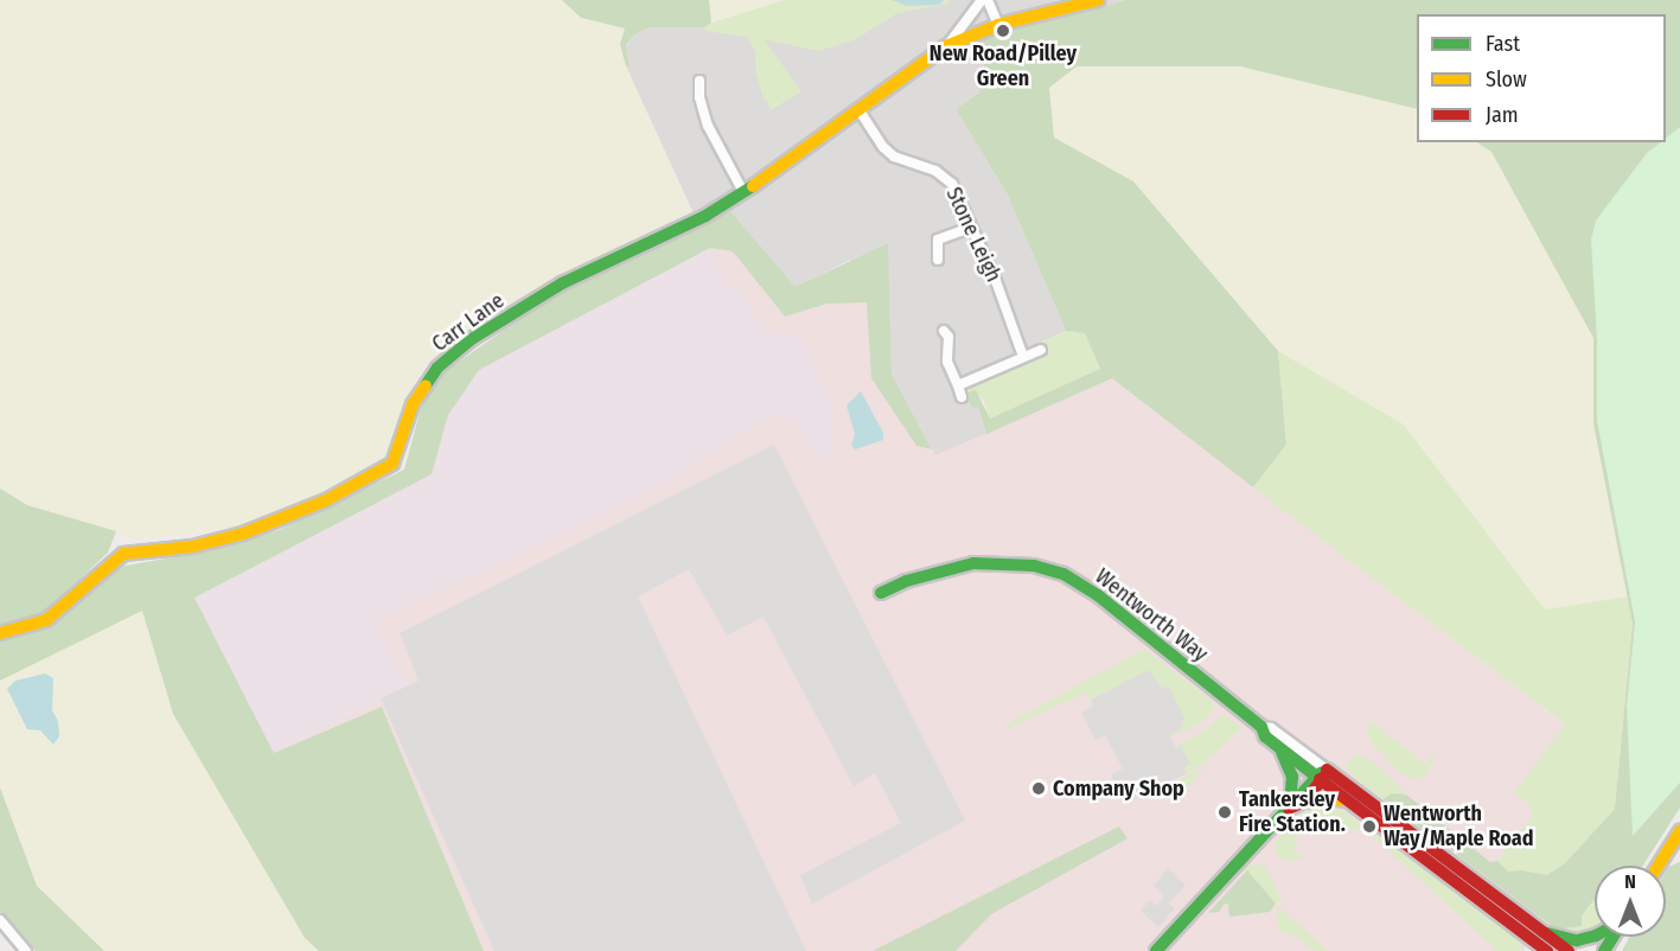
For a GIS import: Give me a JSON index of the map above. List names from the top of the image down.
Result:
{
  "streets": {
    "main road": ["Carr Lane", "Wentworth Way"],
    "street": ["Stone Leigh"]
  },
  "crossings": [
    ["Stone Leigh", "Carr Lane"]
  ],
  "places": [
    "New Road/Pilley Green",
    "Company Shop",
    "Tankersley Fire Station.",
    "Wentworth Way/Maple Road"
  ],
  "legend": ["Fast", "Slow", "Jam"],
  "north": "top"
}
